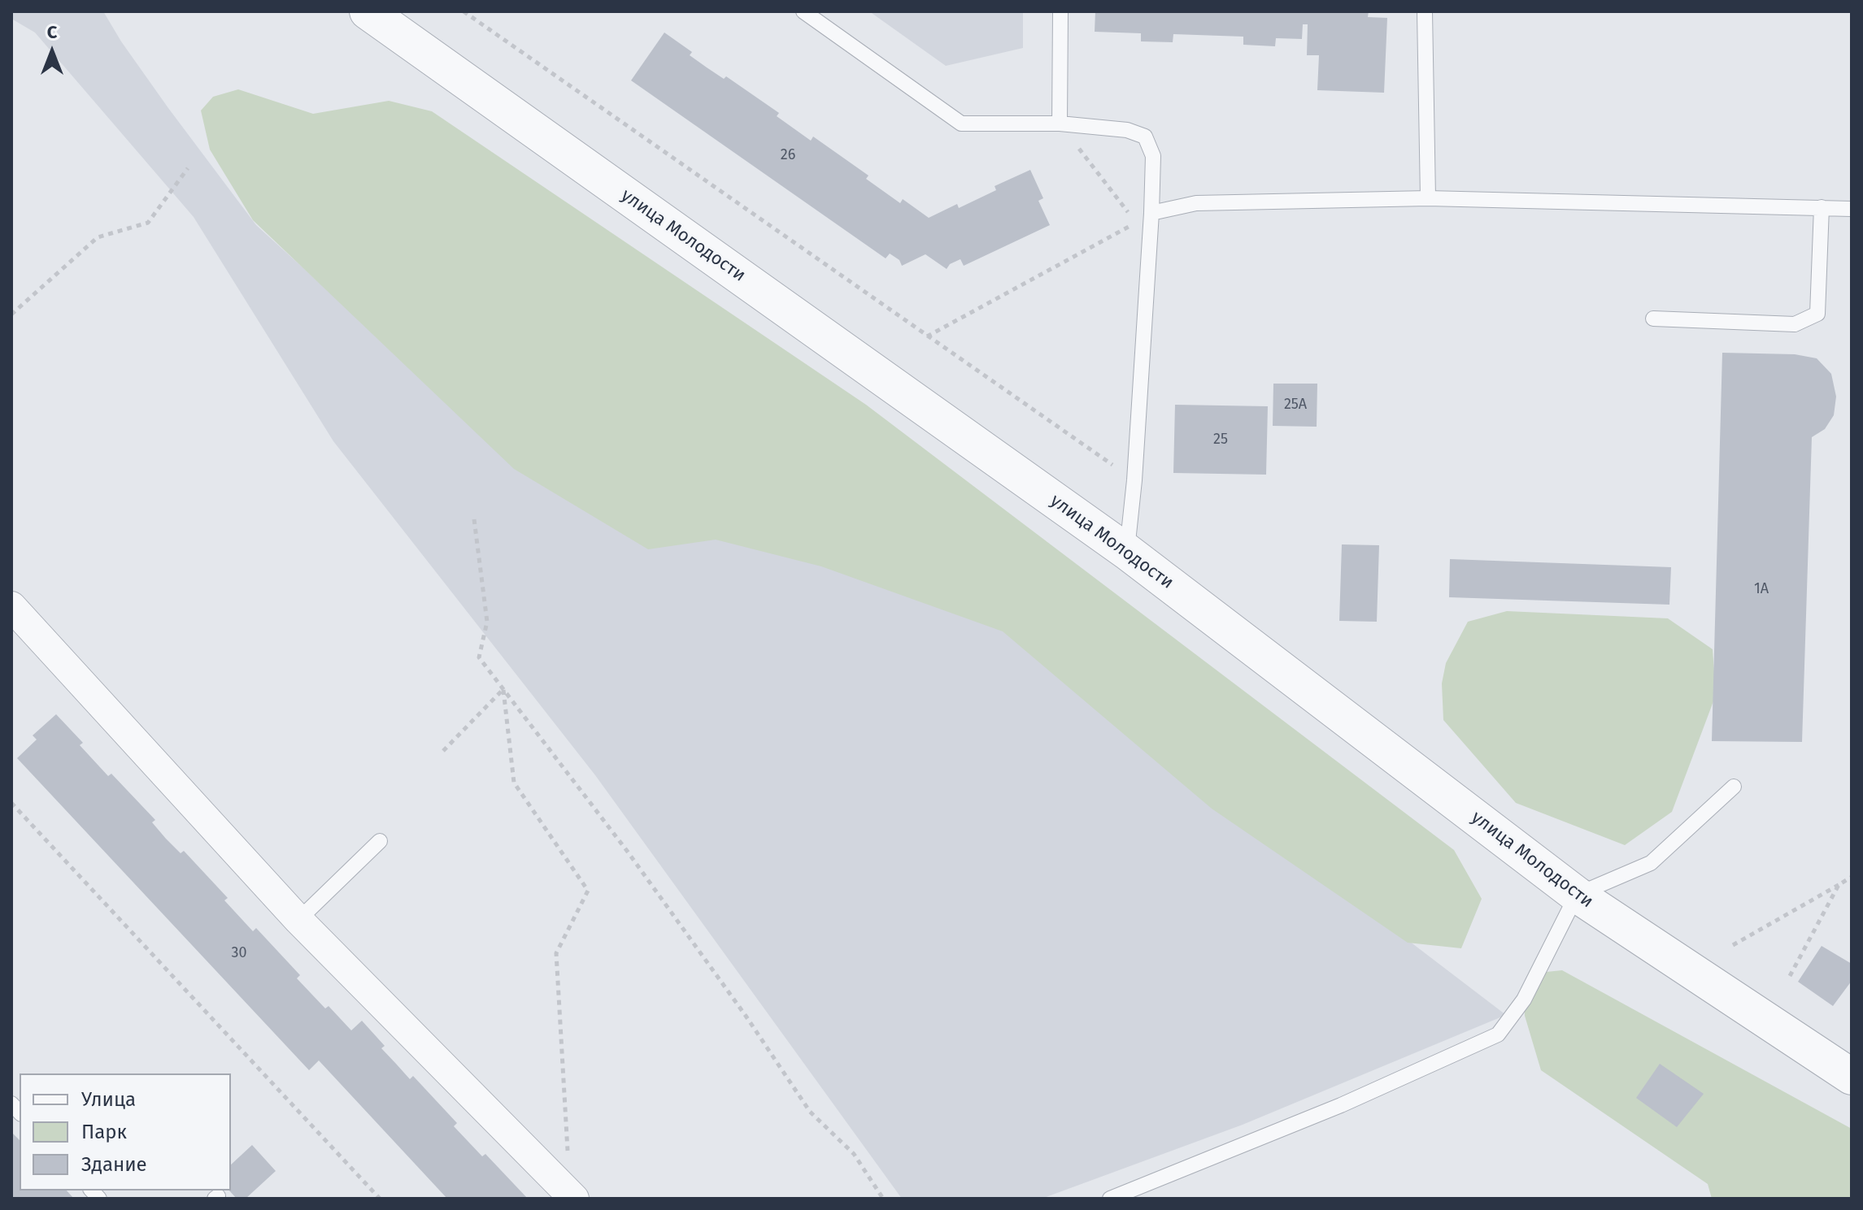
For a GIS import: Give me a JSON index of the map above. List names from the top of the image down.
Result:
{
  "streets": {
    "street": ["улица Молодости"]
  },
  "house_numbers": [
    "26",
    "25А",
    "25",
    "1А",
    "30"
  ],
  "legend": ["Улица", "Парк", "Здание"],
  "north": "top"
}
